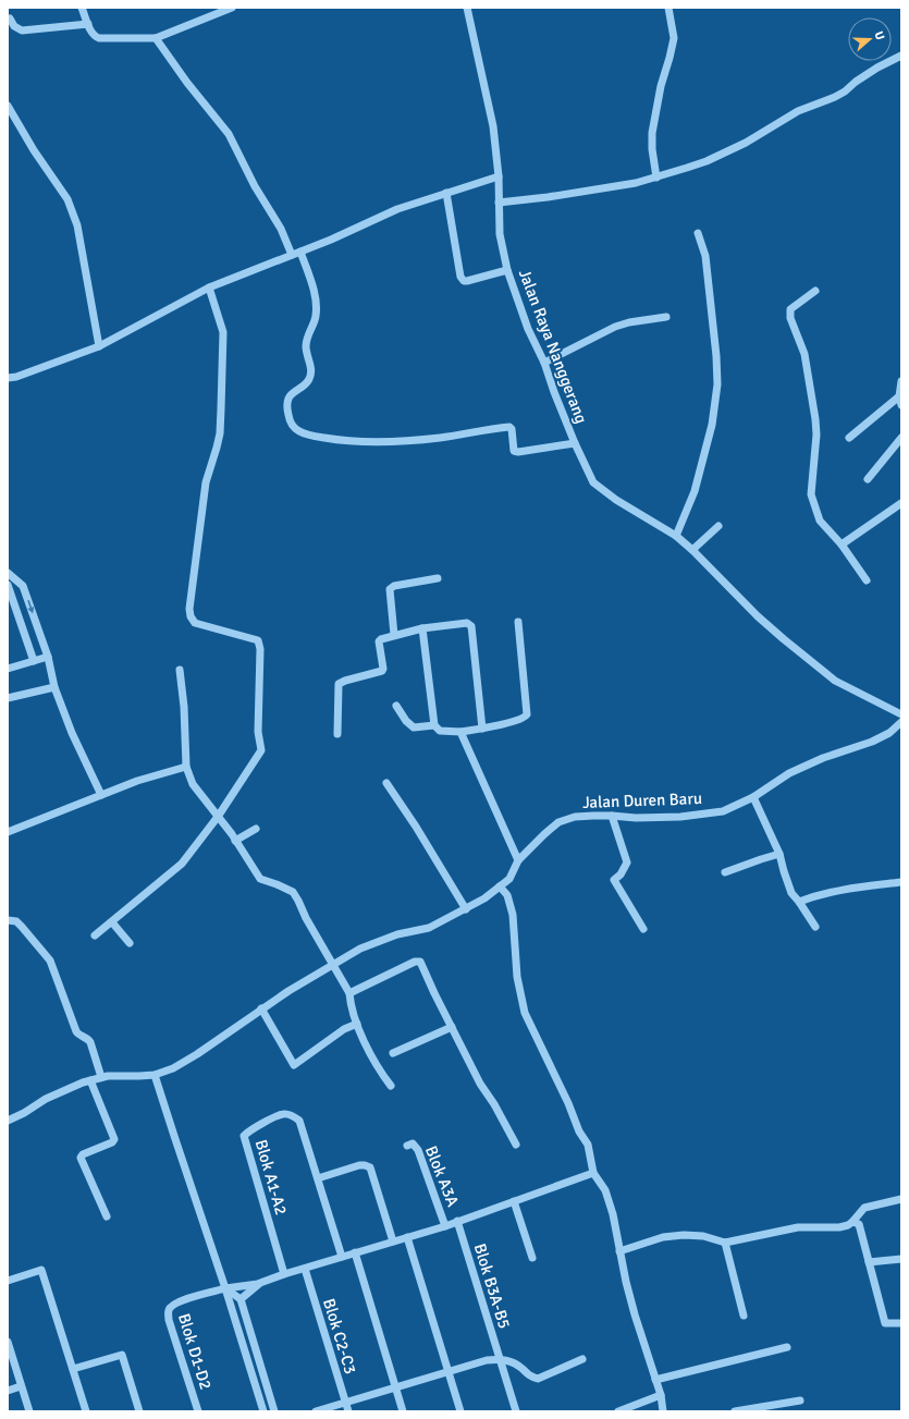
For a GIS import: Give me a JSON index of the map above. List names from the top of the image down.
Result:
{
  "streets": {
    "street": [
      "Jalan Raya Nanggerang",
      "Jalan Duren Baru",
      "Blok A3A",
      "Blok A1-A2",
      "Blok B3A-B5",
      "Blok C2-C3",
      "Blok D1-D2"
    ]
  },
  "north": "right"
}
